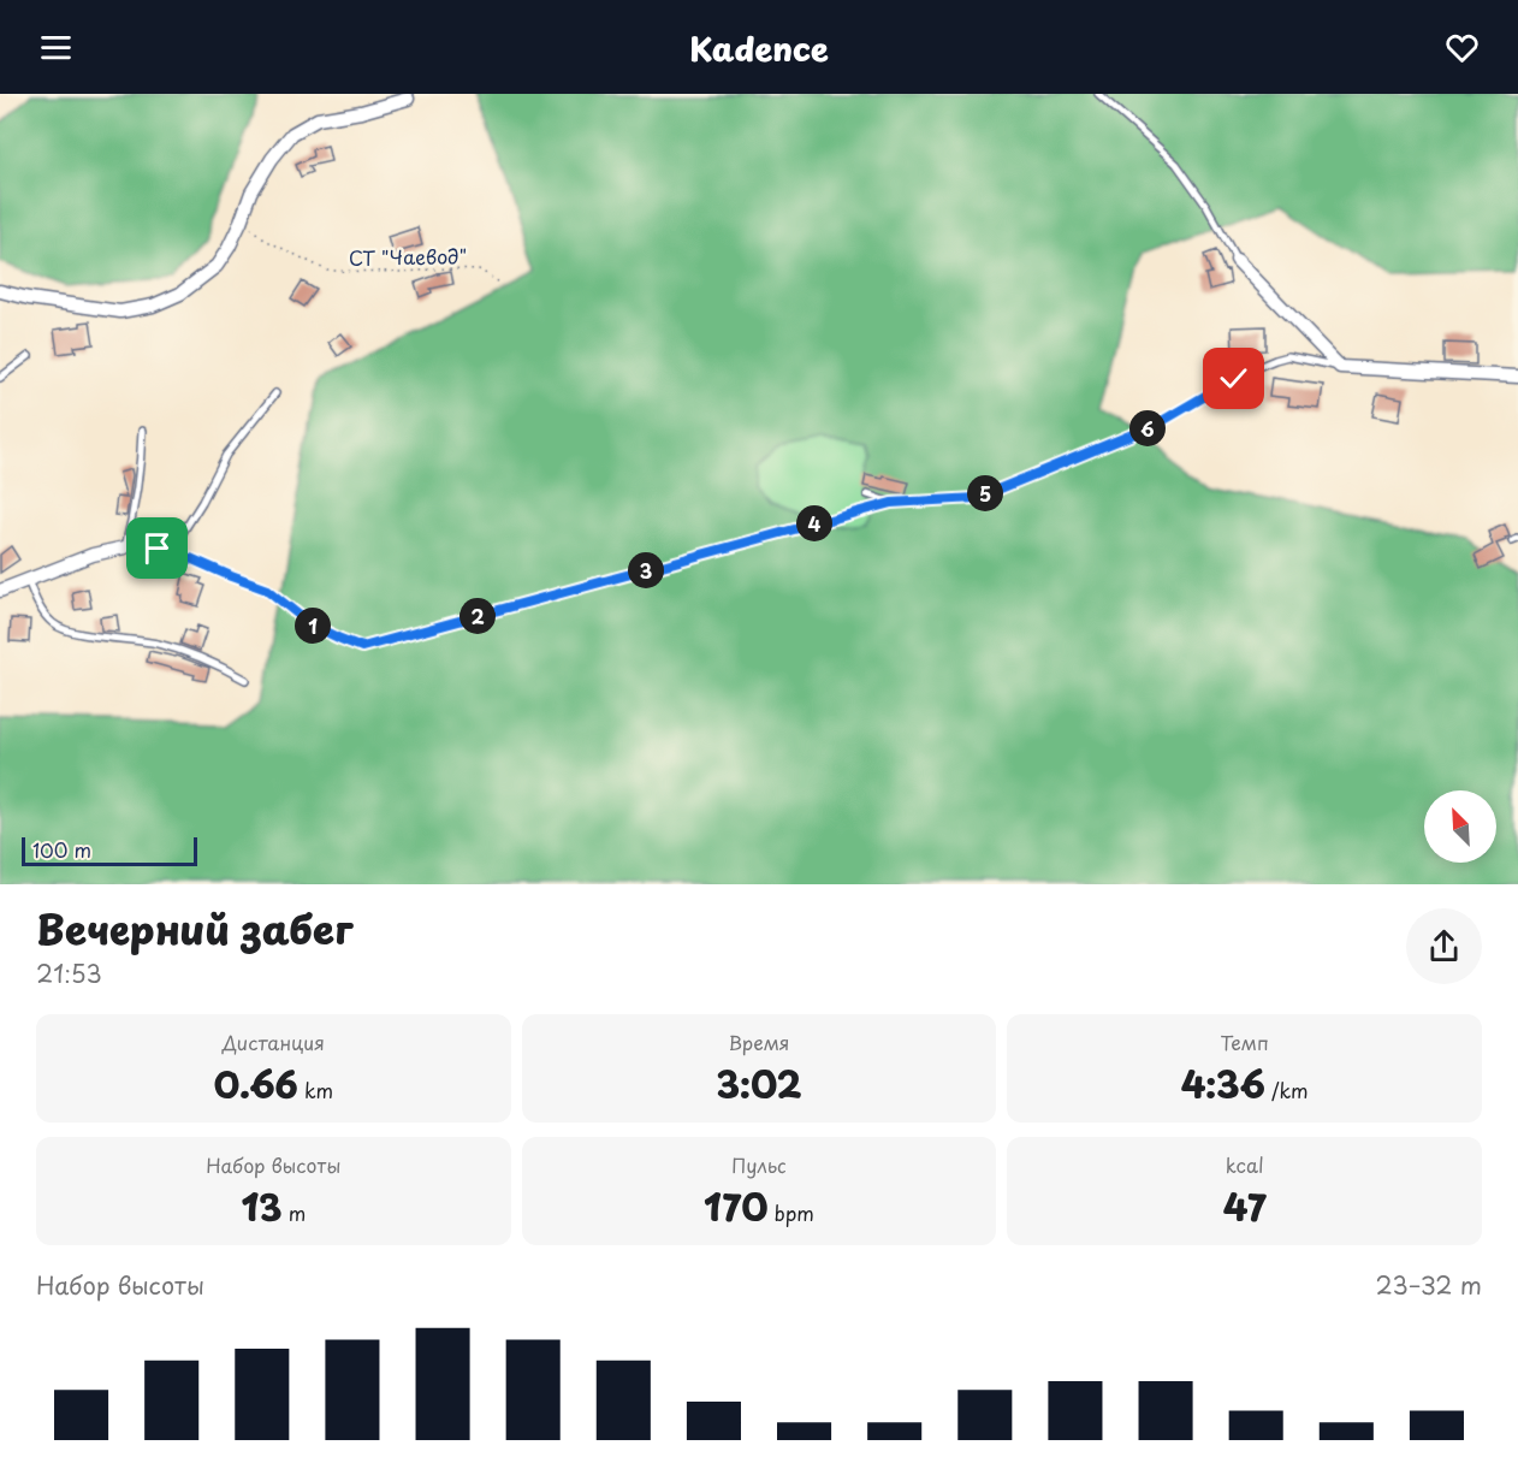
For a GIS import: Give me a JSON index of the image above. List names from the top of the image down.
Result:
{
  "streets": {
    "path": ["СТ \"Чаевод\""]
  },
  "scale_bar": "100 m",
  "north": "top left",
  "page": {
    "header": "Kadence",
    "pins": [
      "6",
      "5",
      "4",
      "3",
      "2",
      "1"
    ],
    "scale": "100 m",
    "heading": ["Вечерний забег", "21:53"],
    "stats": [
      ["Дистанция", "0.66 km"],
      ["Время", "3:02"],
      ["Темп", "4:36 /km"],
      ["Набор высоты", "13 m"],
      ["Пульс", "170 bpm"],
      ["kcal", "47"]
    ],
    "chart": ["Набор высоты", "23–32 m"]
  }
}
